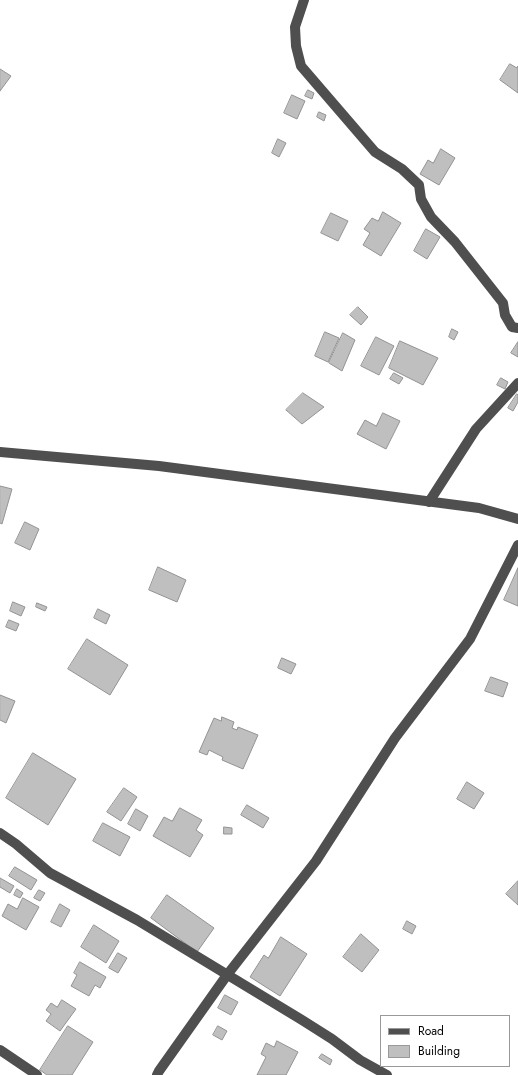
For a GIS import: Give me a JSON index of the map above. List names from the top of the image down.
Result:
{
  "legend": ["Road", "Building"]
}
